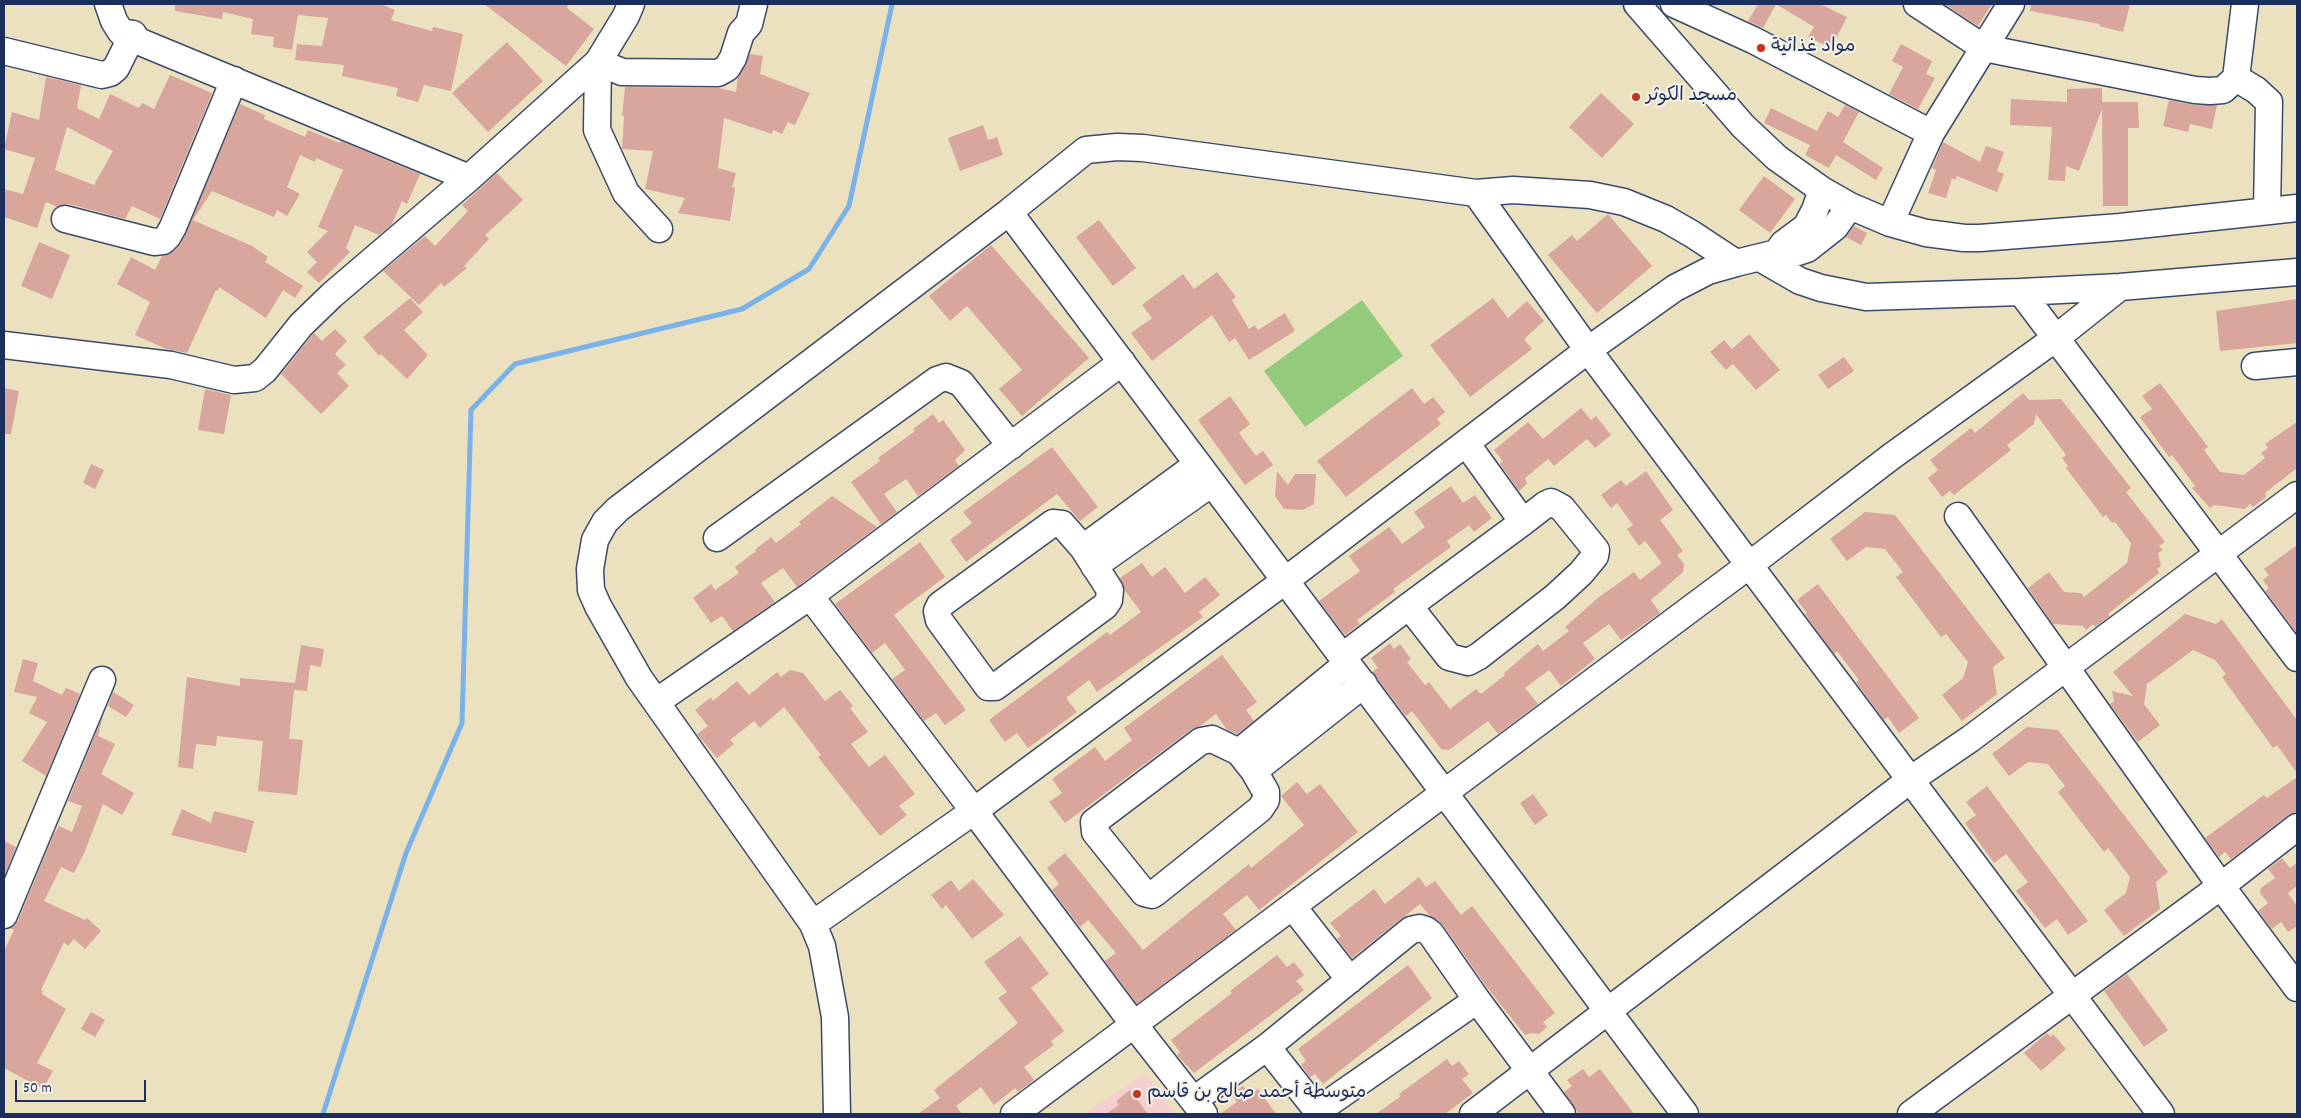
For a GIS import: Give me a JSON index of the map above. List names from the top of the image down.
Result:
{
  "places": ["مواد غذائية", "مسجد الكوثر", "متوسطة أحمد صالح بن قاسم"],
  "scale_bar": "50 m"
}
